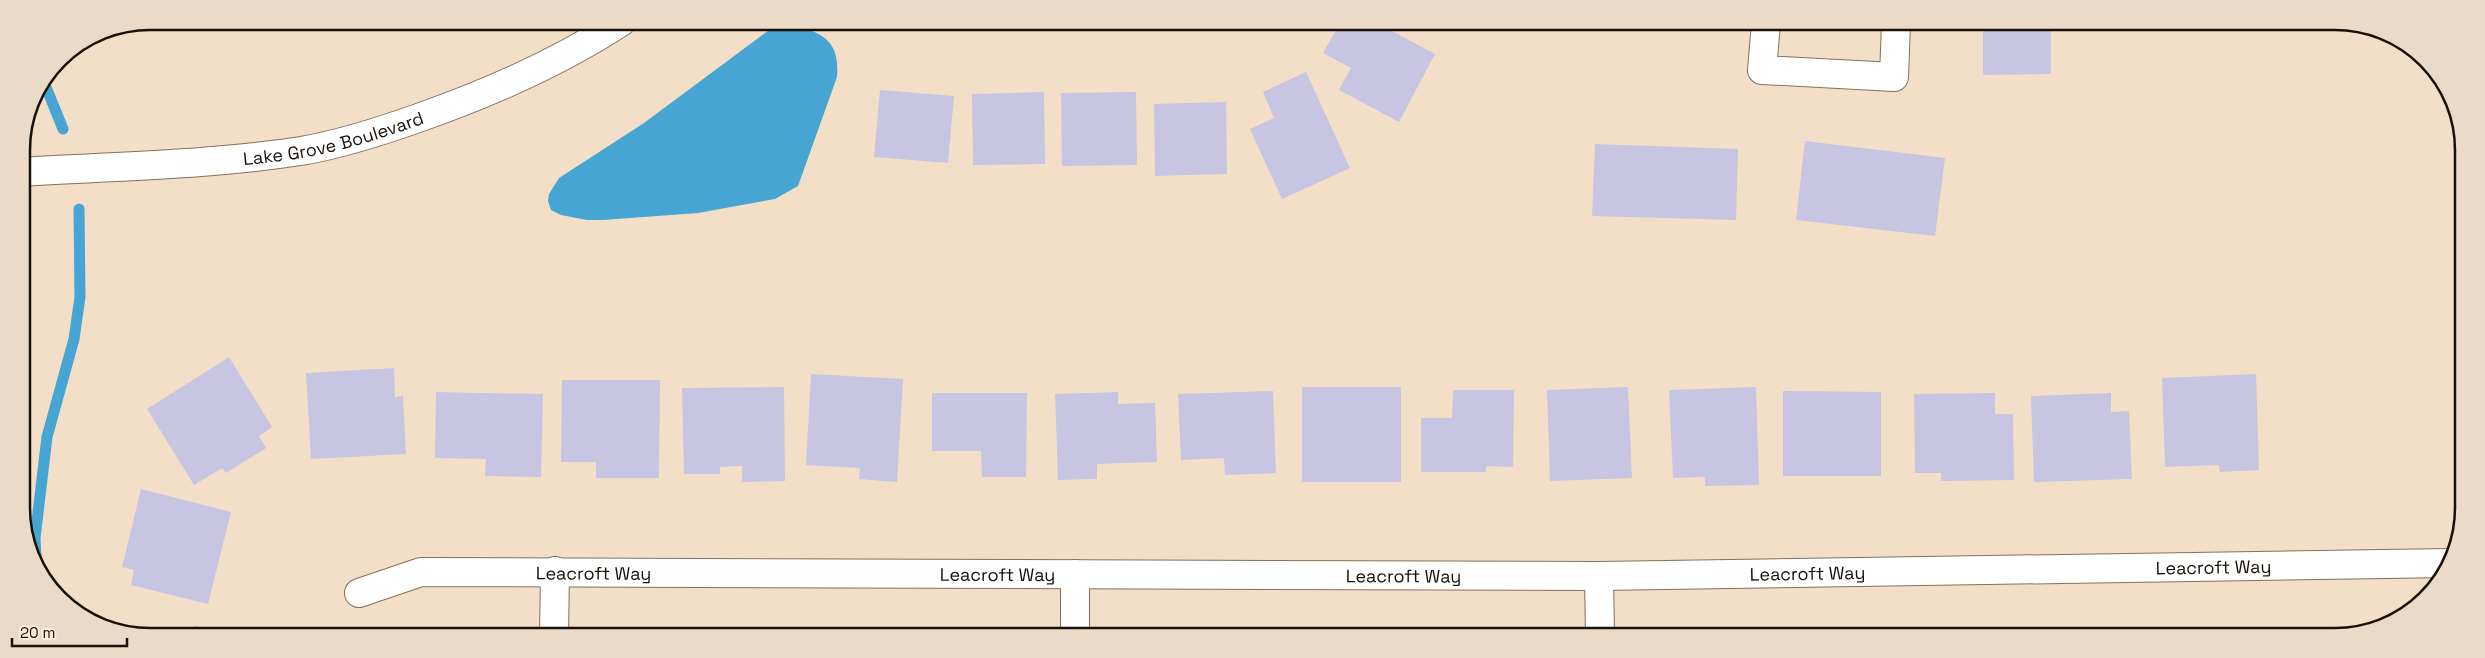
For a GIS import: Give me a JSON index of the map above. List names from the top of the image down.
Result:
{
  "streets": {
    "street": ["Lake Grove Boulevard", "Leacroft Way"]
  },
  "scale_bar": "20 m"
}
